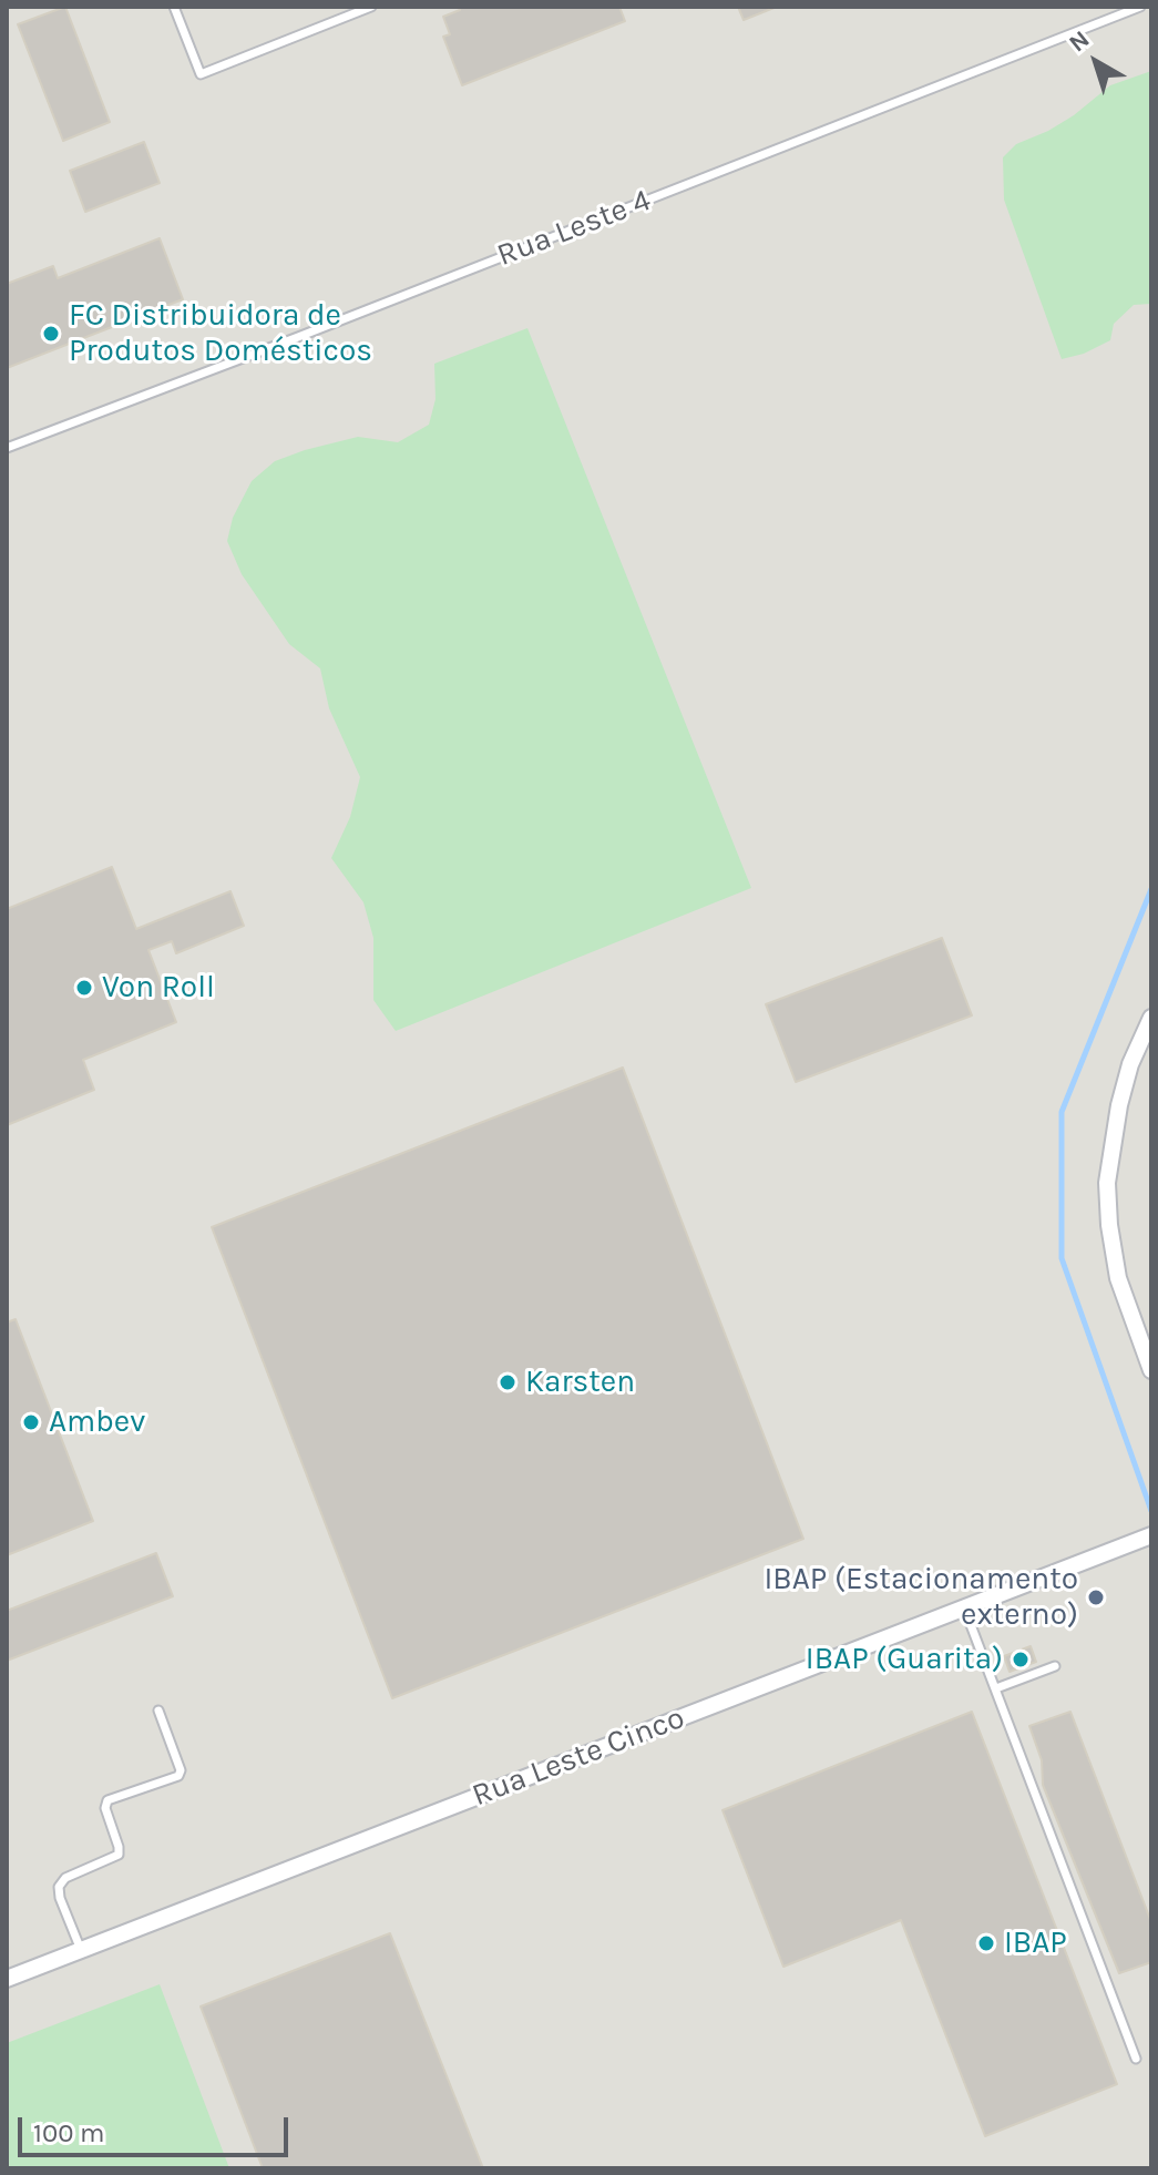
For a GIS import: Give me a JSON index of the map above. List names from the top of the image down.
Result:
{
  "streets": {
    "street": ["Rua Leste Cinco"],
    "lane": ["Rua Leste 4"]
  },
  "places": [
    "FC Distribuidora de Produtos Domésticos",
    "Von Roll",
    "Karsten",
    "Ambev",
    "IBAP (Estacionamento externo)",
    "IBAP (Guarita)",
    "IBAP"
  ],
  "scale_bar": "100 m",
  "north": "top left"
}
